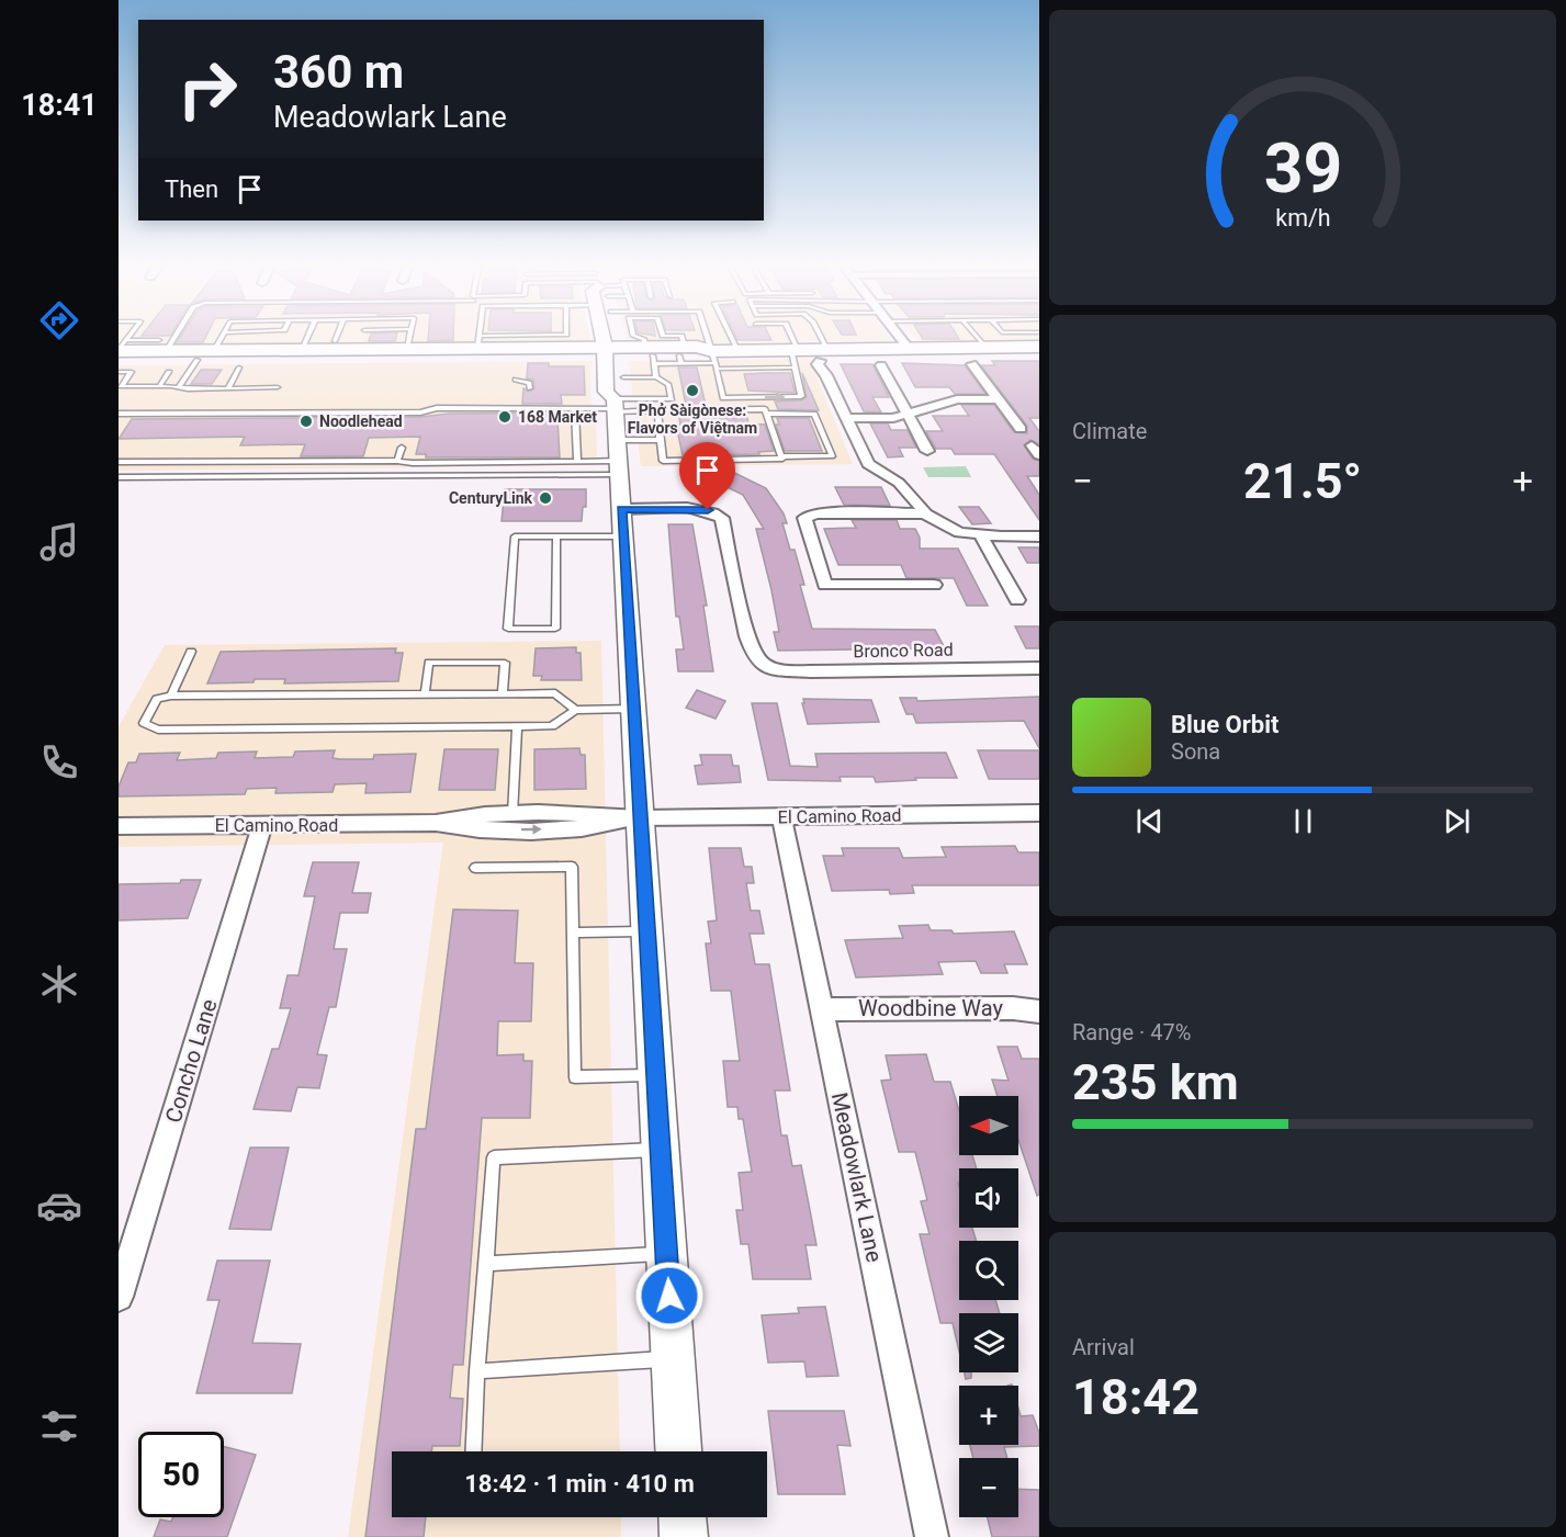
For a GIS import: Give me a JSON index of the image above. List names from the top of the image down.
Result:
{
  "streets": {
    "street": [
      "Bronco Road",
      "El Camino Road",
      "Woodbine Way",
      "Concho Lane",
      "Meadowlark Lane"
    ]
  },
  "crossings": [
    ["El Camino Road", "Concho Lane"],
    ["El Camino Road", "Meadowlark Lane"],
    ["Woodbine Way", "Meadowlark Lane"]
  ],
  "places": [
    "Phở Sàigònese: Flavors of Việtnam",
    "168 Market",
    "Noodlehead",
    "CenturyLink"
  ],
  "north": "left",
  "page": {
    "tabs": "18:41",
    "turn": ["360 m", "Meadowlark Lane"],
    "then": "Then",
    "tile": [
      "Climate",
      ["Range · 47%", "235 km"],
      ["Arrival", "18:42"]
    ],
    "heat": ["−", "21.5°", "+"],
    "song": ["Blue Orbit", "Sona"],
    "map_buttons": ["+", "−"],
    "limit": "50",
    "trip": "18:42 · 1 min · 410 m",
    "gauge": ["39", "km/h"]
  }
}
